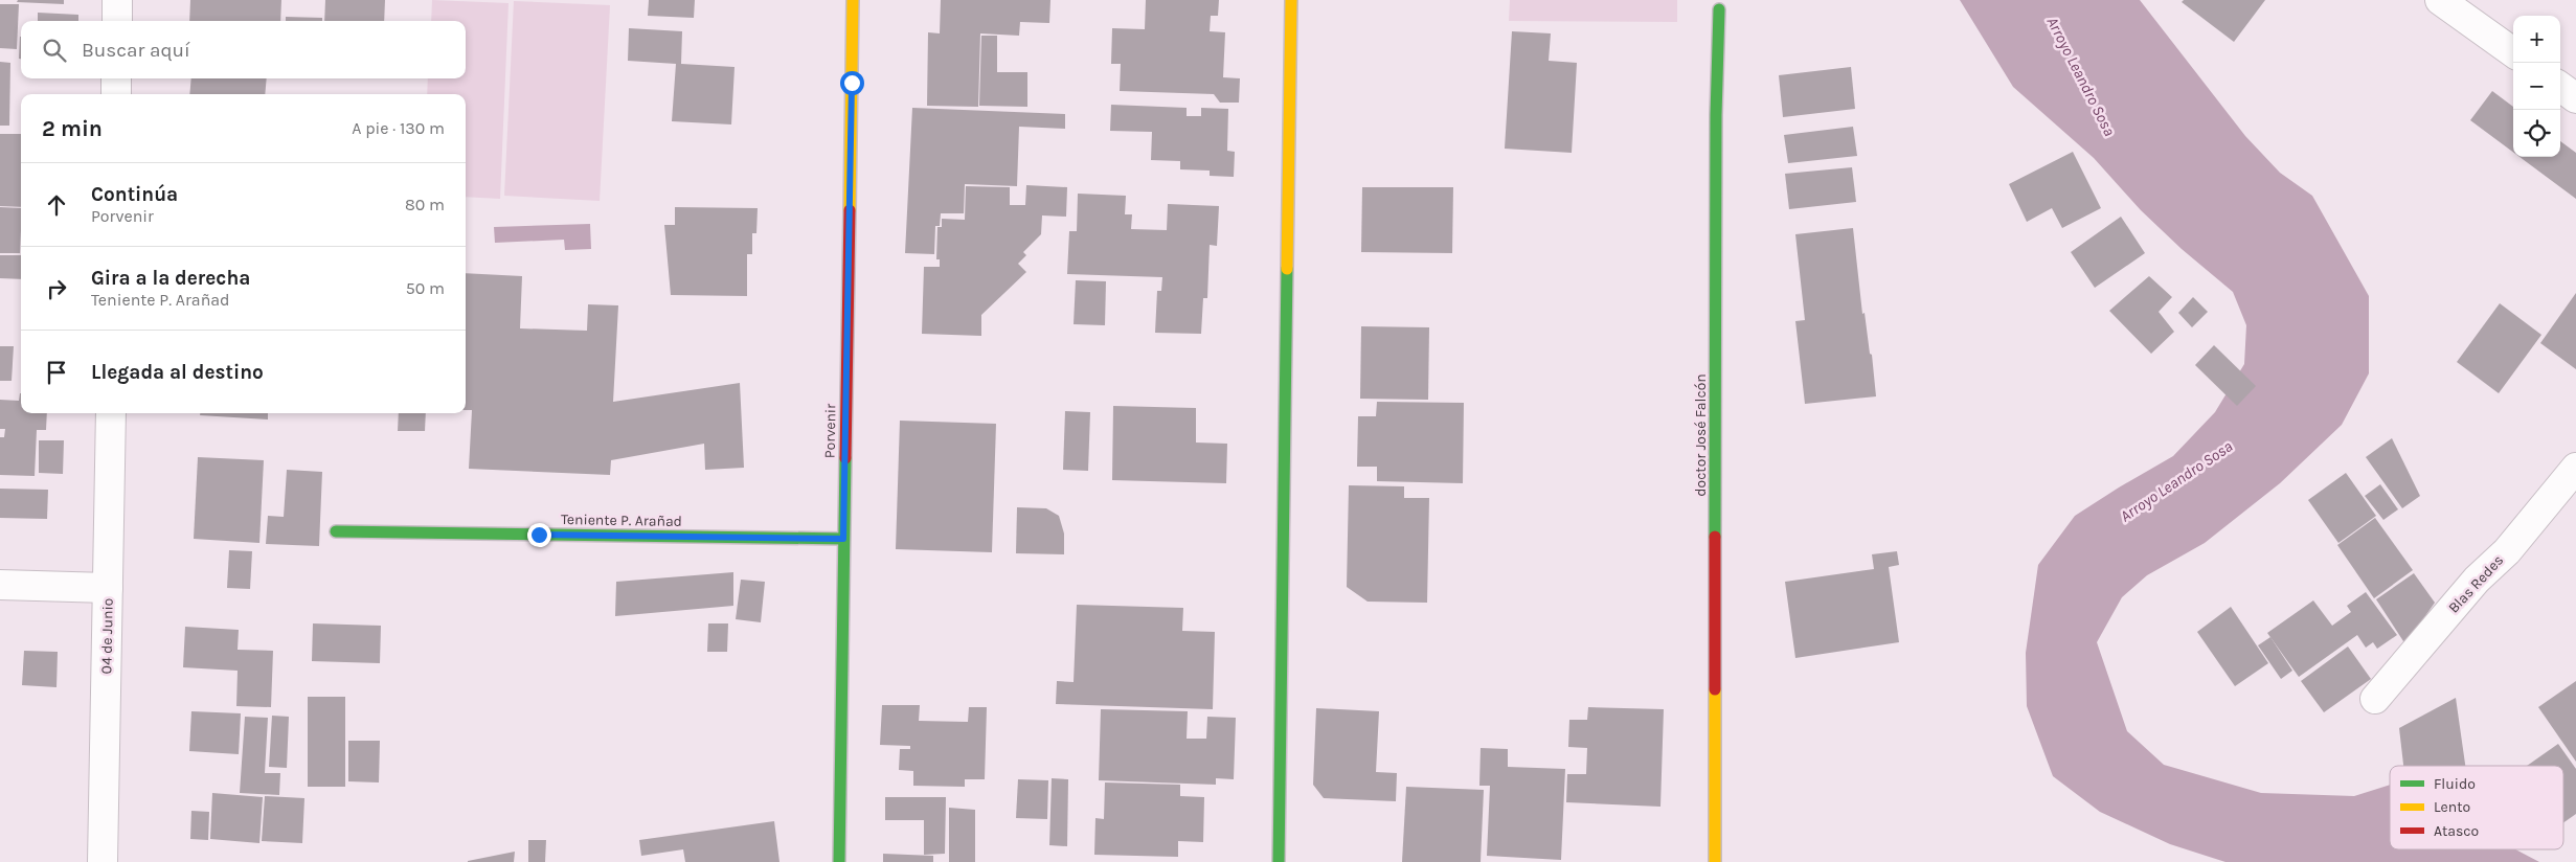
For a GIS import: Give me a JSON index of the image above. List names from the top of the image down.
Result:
{
  "streets": {
    "street": [
      "Porvenir",
      "doctor José Falcón",
      "Teniente P. Arañad",
      "Blas Redes",
      "04 de Junio"
    ]
  },
  "crossings": [
    ["Porvenir", "Teniente P. Arañad"]
  ],
  "water": ["Arroyo Leandro Sosa"],
  "legend": ["Fluido", "Lento", "Atasco"],
  "page": {
    "map_buttons": ["+", "−"],
    "search": "Buscar aquí",
    "heading": ["2 min", "A pie · 130 m"],
    "list": [
      ["Continúa", "Porvenir", "80 m"],
      ["Gira a la derecha", "Teniente P. Arañad", "50 m"],
      "Llegada al destino"
    ]
  }
}
